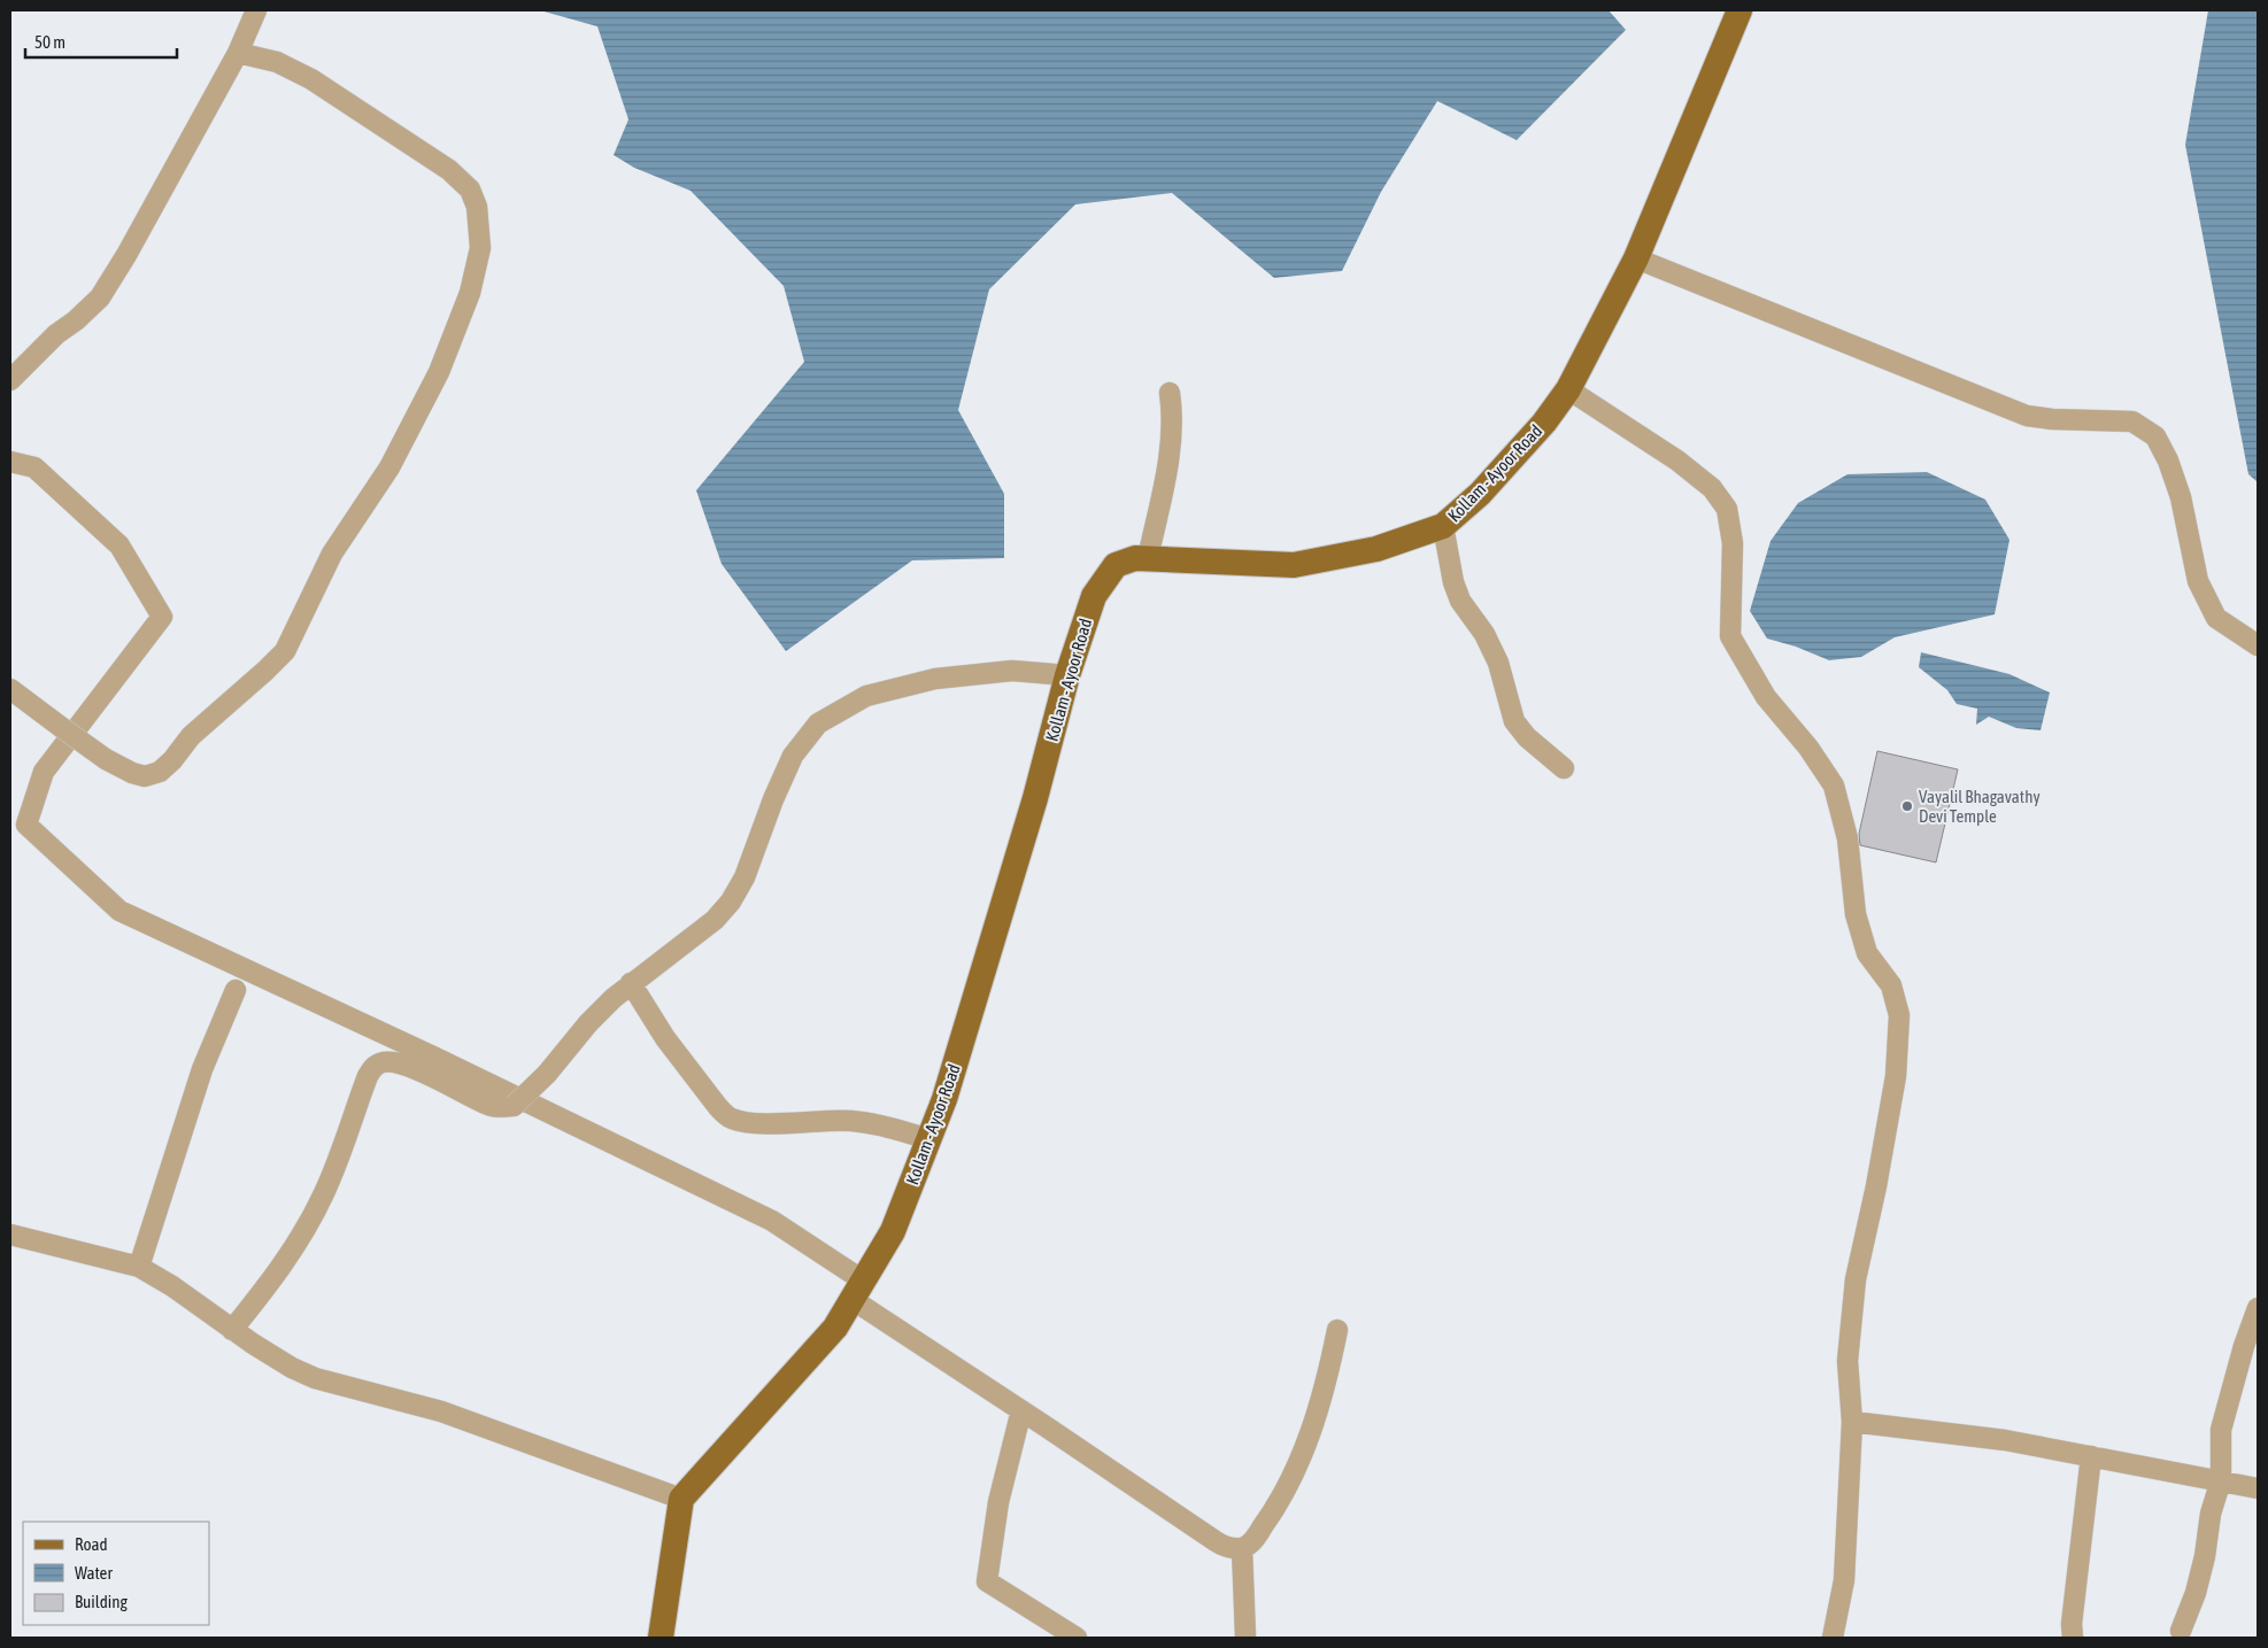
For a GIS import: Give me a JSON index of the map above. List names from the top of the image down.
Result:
{
  "streets": {
    "main road": ["Kollam - Ayoor Road"]
  },
  "places": ["Vayalil Bhagavathy Devi Temple"],
  "legend": ["Road", "Water", "Building"],
  "scale_bar": "50 m"
}
